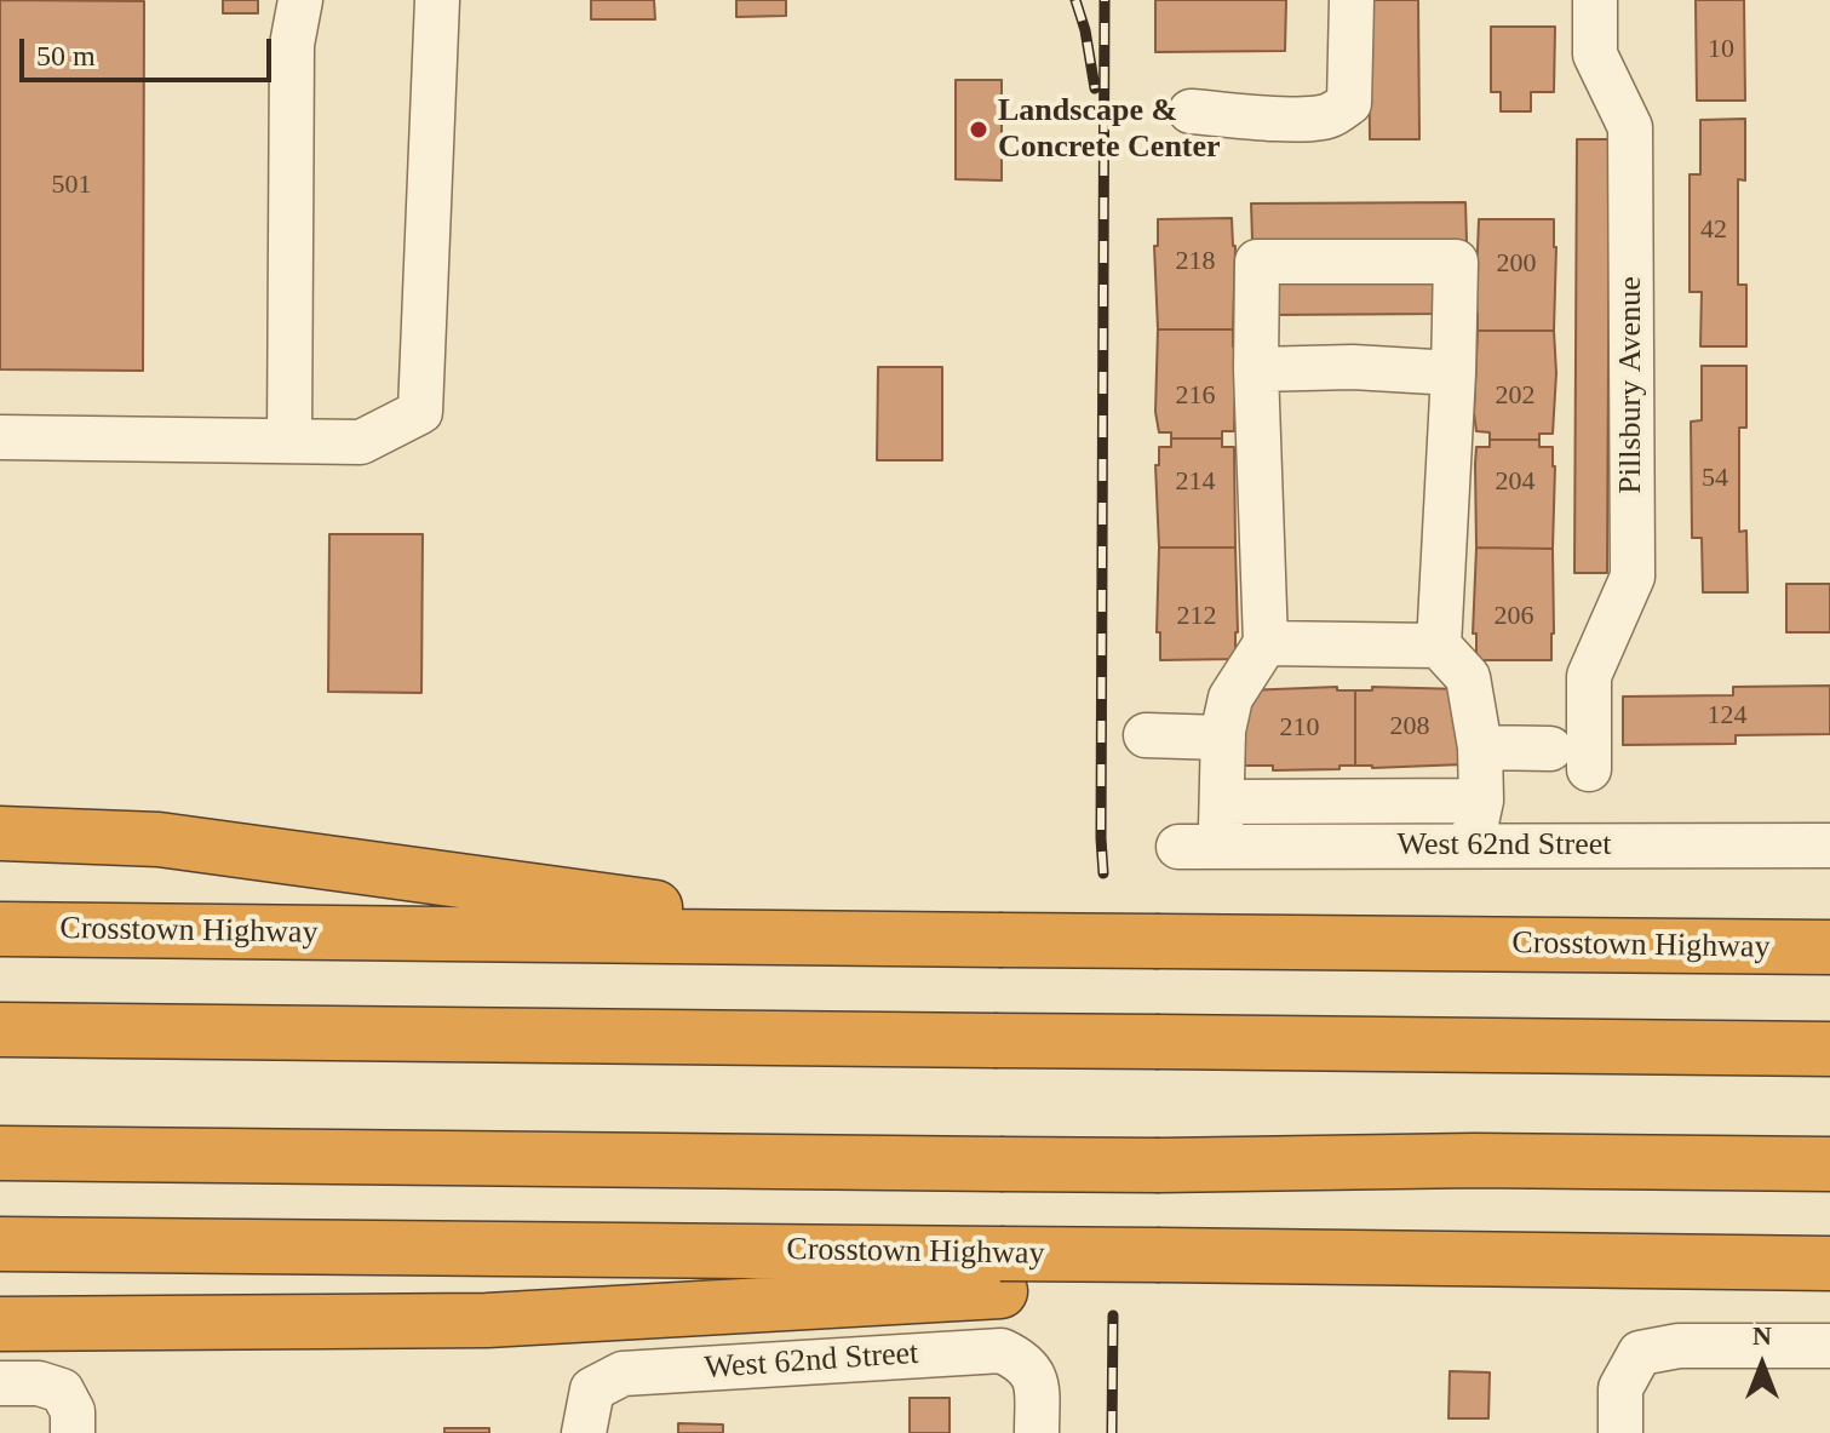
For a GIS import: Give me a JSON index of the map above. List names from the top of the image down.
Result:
{
  "streets": {
    "highway": ["Crosstown Highway"],
    "street": ["Pillsbury Avenue", "West 62nd Street"]
  },
  "places": ["Landscape & Concrete Center"],
  "house_numbers": [
    "10",
    "501",
    "42",
    "218",
    "200",
    "216",
    "202",
    "54",
    "214",
    "204",
    "212",
    "206",
    "124",
    "208",
    "210"
  ],
  "scale_bar": "50 m",
  "north": "top"
}
